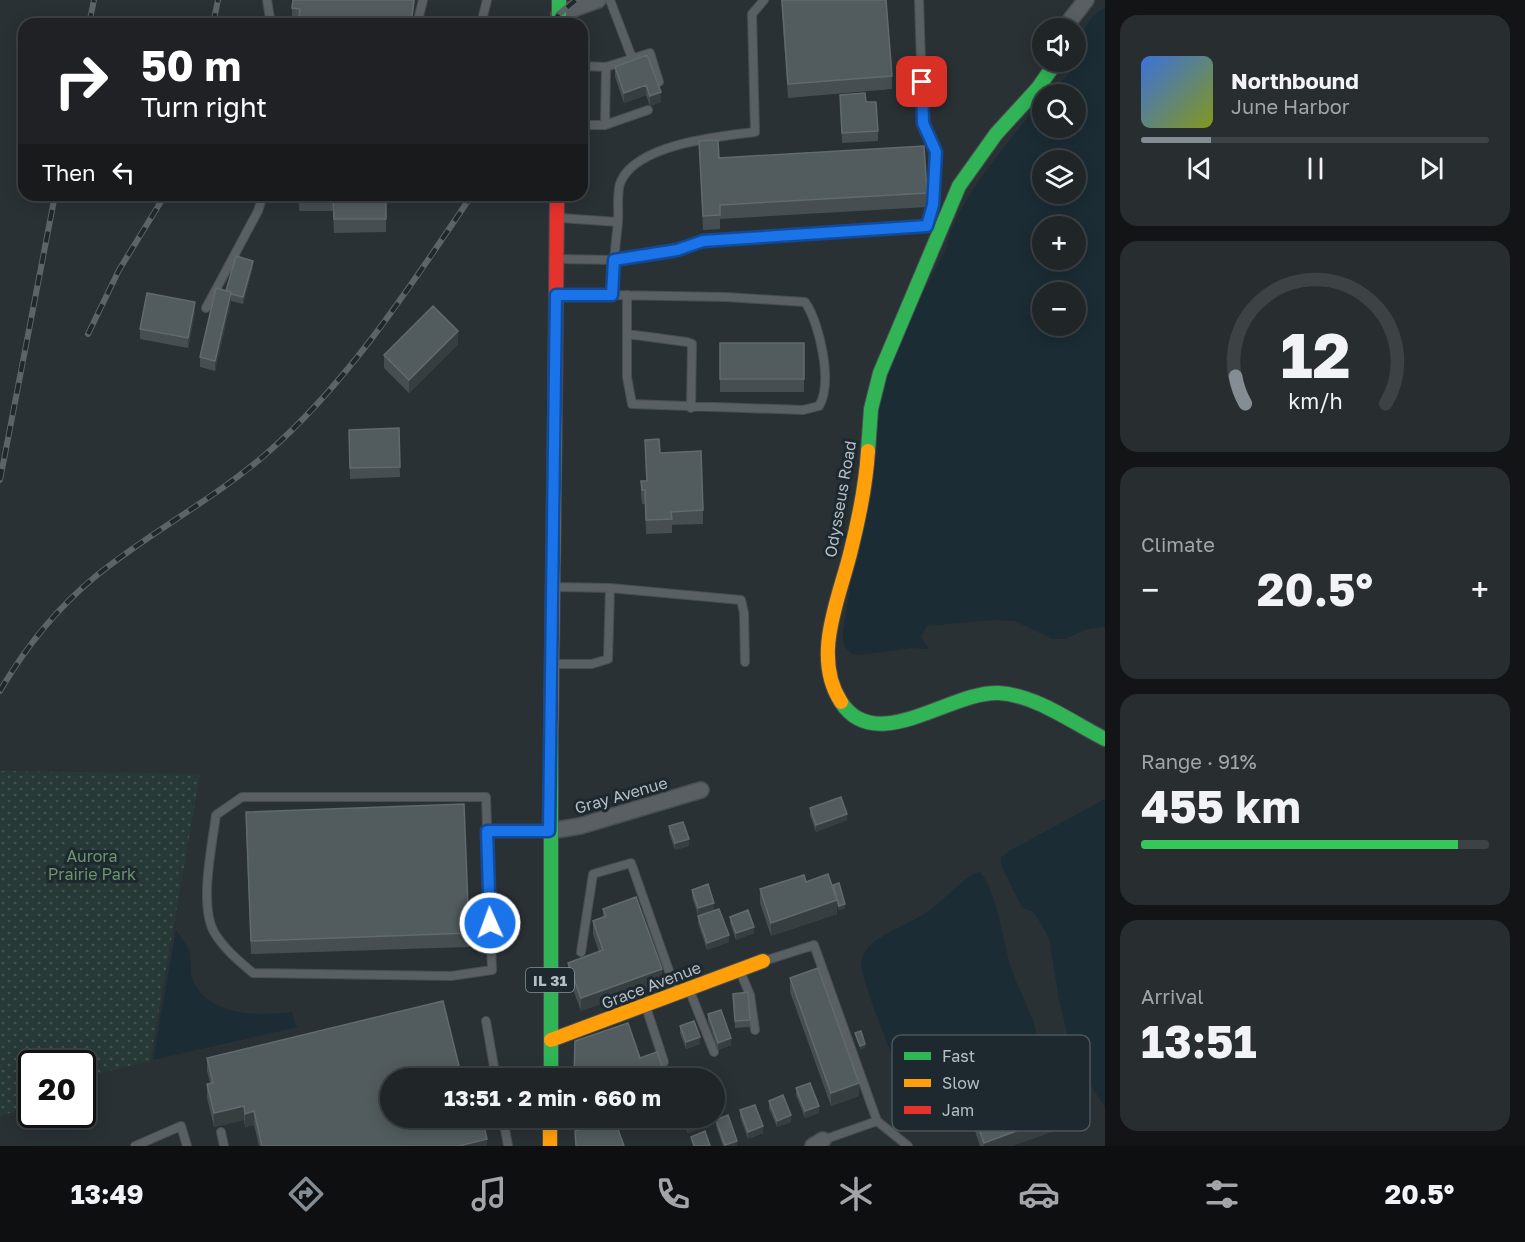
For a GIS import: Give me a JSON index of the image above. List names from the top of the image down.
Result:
{
  "streets": {
    "street": [
      "Odysseus Road",
      "Gray Avenue",
      "IL 31",
      "Grace Avenue"
    ]
  },
  "crossings": [
    ["Gray Avenue", "IL 31"],
    ["IL 31", "Grace Avenue"]
  ],
  "parks": ["Aurora Prairie Park"],
  "legend": ["Fast", "Slow", "Jam"],
  "page": {
    "map_buttons": ["+", "−"],
    "turn": ["50 m", "Turn right"],
    "song": ["Northbound", "June Harbor"],
    "then": "Then",
    "tile": [
      "Climate",
      ["Range · 91%", "455 km"],
      ["Arrival", "13:51"]
    ],
    "heat": ["−", "20.5°", "+"],
    "limit": "20",
    "trip": "13:51 · 2 min · 660 m",
    "tabs": ["13:49", "20.5°"],
    "gauge": ["12", "km/h"]
  }
}
